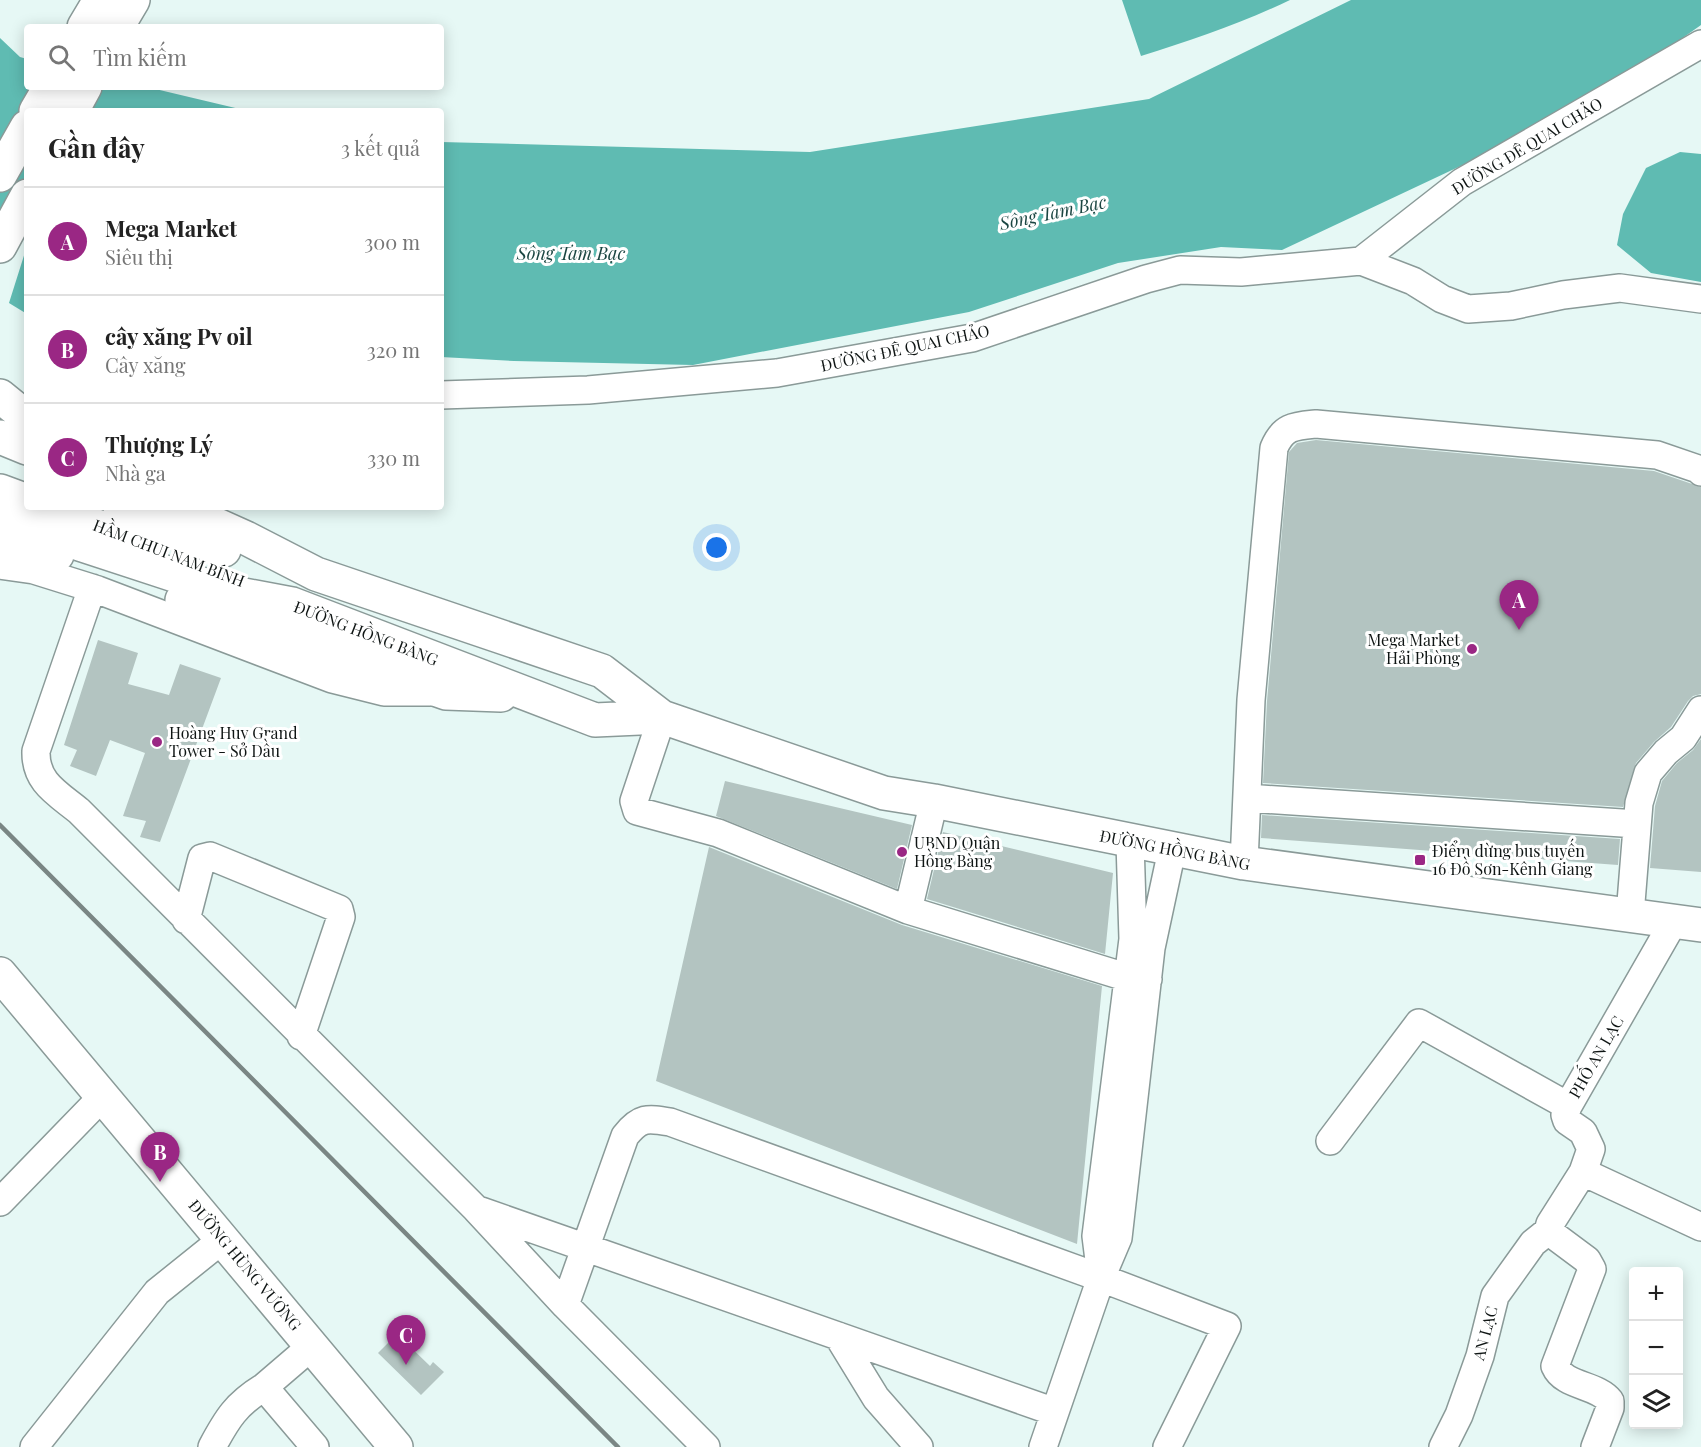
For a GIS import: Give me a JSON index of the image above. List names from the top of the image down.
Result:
{
  "streets": {
    "main road": ["HẦM CHUI NAM BÍNH", "ĐƯỜNG HỒNG BÀNG", "ĐƯỜNG HÙNG VƯƠNG"],
    "street": ["ĐƯỜNG ĐÊ QUAI CHẢO", "PHỐ AN LẠC", "AN LẠC"]
  },
  "crossings": [
    ["HẦM CHUI NAM BÍNH", "ĐƯỜNG HỒNG BÀNG"],
    ["ĐƯỜNG HỒNG BÀNG", "PHỐ AN LẠC"],
    ["PHỐ AN LẠC", "AN LẠC"]
  ],
  "water": ["Sông Tam Bạc"],
  "places": {
    "other": ["Mega Market Hải Phòng", "Hoàng Huy Grand Tower - Sở Dầu", "UBND Quận Hồng Bàng"],
    "transit": ["Điểm dừng bus tuyến 16 Đồ Sơn-Kênh Giang"]
  },
  "page": {
    "search": "Tìm kiếm",
    "heading": ["Gần đây", "3 kết quả"],
    "list": [
      {
        "mark": "A",
        "name": "Mega Market",
        "note": "Siêu thị",
        "value": "300 m"
      },
      {
        "mark": "B",
        "name": "cây xăng Pv oil",
        "note": "Cây xăng",
        "value": "320 m"
      },
      {
        "mark": "C",
        "name": "Thượng Lý",
        "note": "Nhà ga",
        "value": "330 m"
      }
    ],
    "pins": ["A", "B", "C"],
    "map_buttons": ["+", "−"]
  }
}
